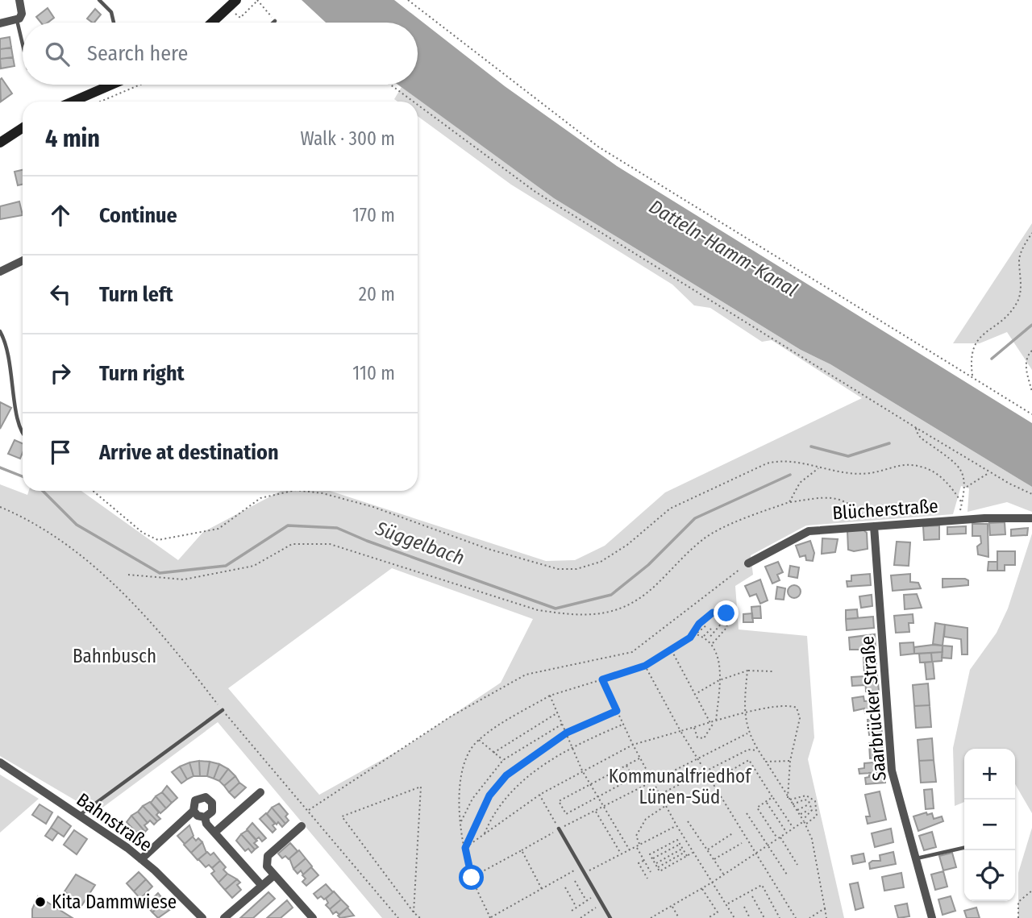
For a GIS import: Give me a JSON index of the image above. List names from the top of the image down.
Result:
{
  "streets": {
    "street": ["Blücherstraße", "Saarbrücker Straße", "Bahnstraße"]
  },
  "crossings": [
    ["Blücherstraße", "Saarbrücker Straße"]
  ],
  "water": ["Datteln-Hamm-Kanal", "Süggelbach"],
  "parks": ["Bahnbusch", "Kommunalfriedhof Lünen-Süd"],
  "places": ["Kita Dammwiese"],
  "page": {
    "search": "Search here",
    "heading": ["4 min", "Walk · 300 m"],
    "list": [
      ["Continue", "170 m"],
      ["Turn left", "20 m"],
      ["Turn right", "110 m"],
      "Arrive at destination"
    ],
    "map_buttons": ["+", "−"]
  }
}
